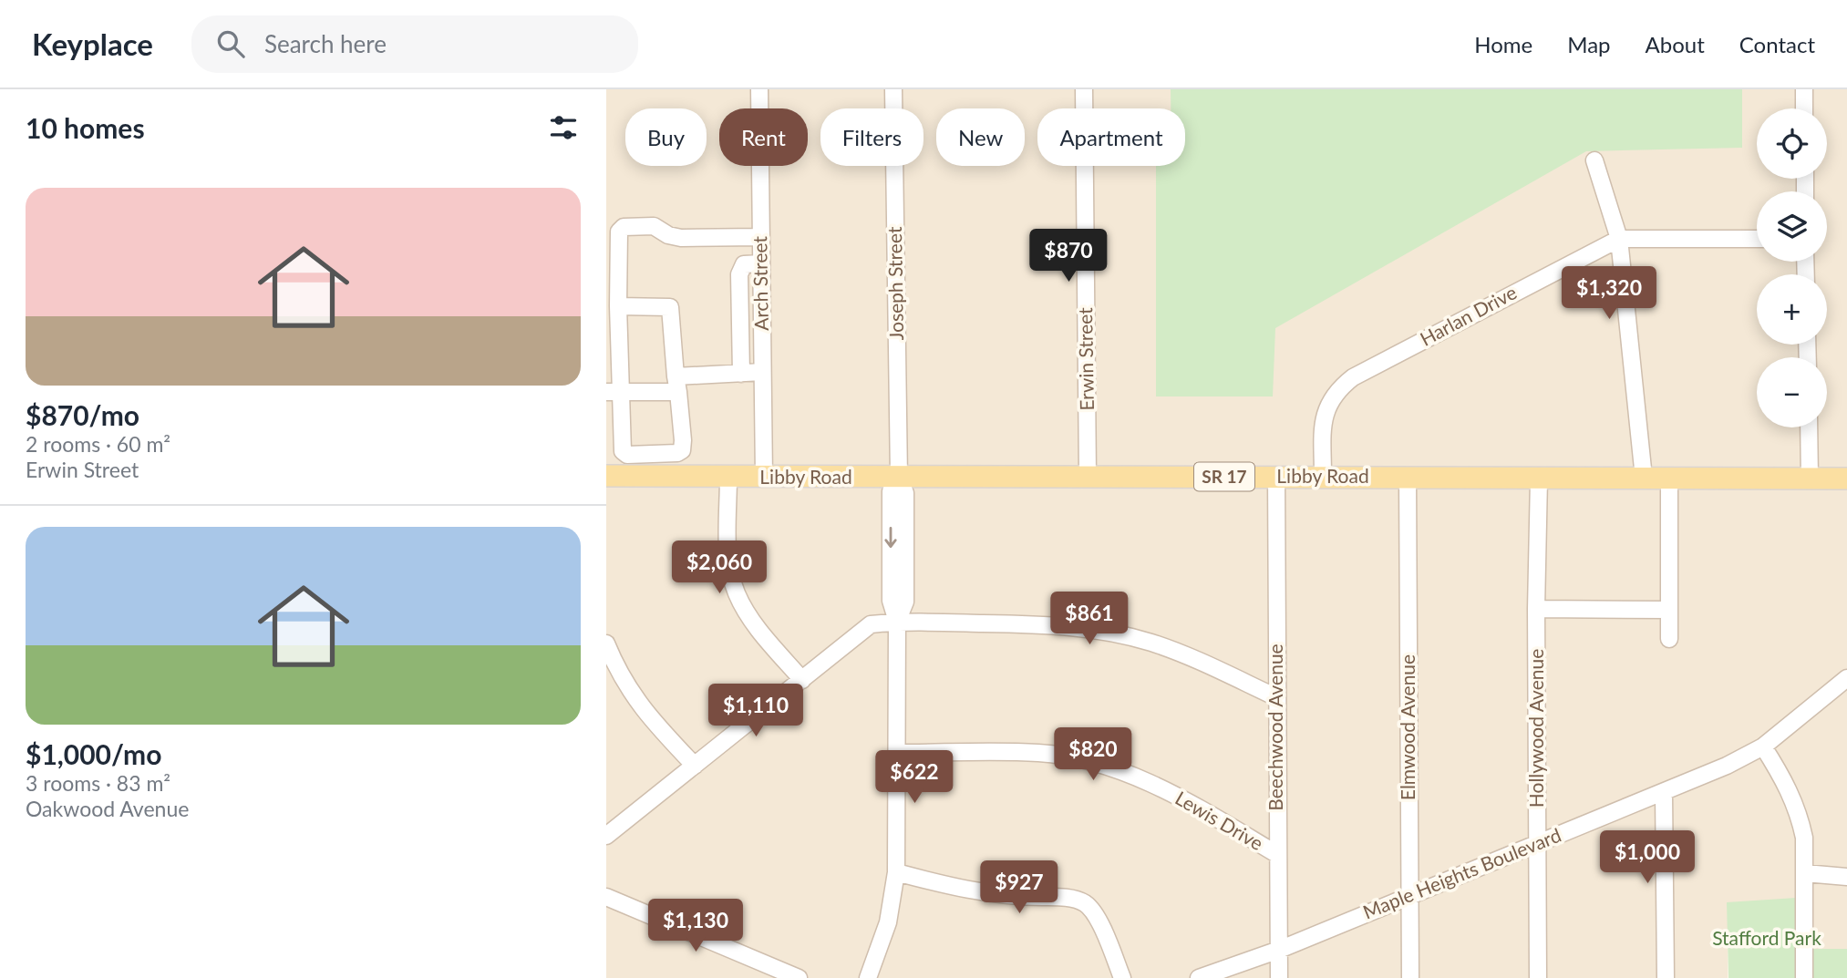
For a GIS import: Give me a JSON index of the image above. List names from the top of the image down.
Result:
{
  "streets": {
    "main road": ["SR 17", "Libby Road"],
    "street": [
      "Arch Street",
      "Joseph Street",
      "Harlan Drive",
      "Erwin Street",
      "Beechwood Avenue",
      "Elmwood Avenue",
      "Hollywood Avenue",
      "Lewis Drive",
      "Maple Heights Boulevard"
    ]
  },
  "crossings": [
    ["Arch Street", "Libby Road"],
    ["Joseph Street", "Libby Road"],
    ["Joseph Street", "Lewis Drive"],
    ["Harlan Drive", "Libby Road"],
    ["Erwin Street", "Libby Road"],
    ["Libby Road", "Beechwood Avenue"],
    ["Libby Road", "Elmwood Avenue"],
    ["Libby Road", "Hollywood Avenue"],
    ["Beechwood Avenue", "Lewis Drive"],
    ["Beechwood Avenue", "Maple Heights Boulevard"],
    ["Elmwood Avenue", "Maple Heights Boulevard"],
    ["Hollywood Avenue", "Maple Heights Boulevard"]
  ],
  "parks": ["Stafford Park"],
  "page": {
    "header": "Keyplace",
    "search": "Search here",
    "nav": [
      "Home",
      "Map",
      "About",
      "Contact"
    ],
    "heading": "10 homes",
    "map_buttons": ["+", "−"],
    "chip": [
      "Buy",
      "Rent",
      "Filters",
      "New",
      "Apartment"
    ],
    "list": [
      {
        "name": "$870/mo",
        "note": "2 rooms · 60 m² · Erwin Street"
      },
      {
        "name": "$1,000/mo",
        "note": "3 rooms · 83 m² · Oakwood Avenue"
      }
    ],
    "price": [
      "$870",
      "$1,320",
      "$2,060",
      "$861",
      "$1,110",
      "$820",
      "$622",
      "$1,000",
      "$927",
      "$1,130"
    ]
  }
}
